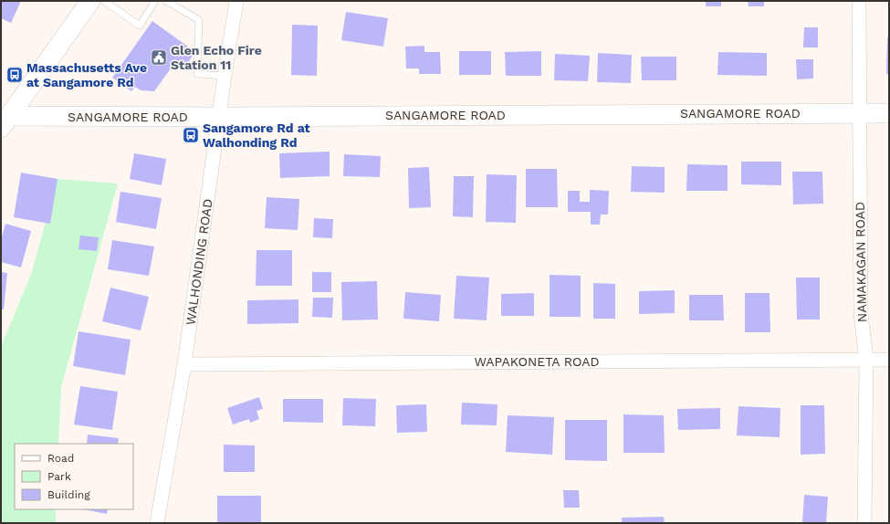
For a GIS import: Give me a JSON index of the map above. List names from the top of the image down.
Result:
{
  "streets": {
    "street": [
      "SANGAMORE ROAD",
      "WALHONDING ROAD",
      "NAMAKAGAN ROAD",
      "WAPAKONETA ROAD"
    ]
  },
  "crossings": [
    ["SANGAMORE ROAD", "WALHONDING ROAD"],
    ["SANGAMORE ROAD", "NAMAKAGAN ROAD"],
    ["WALHONDING ROAD", "WAPAKONETA ROAD"],
    ["NAMAKAGAN ROAD", "WAPAKONETA ROAD"]
  ],
  "places": {
    "public building": ["Glen Echo Fire Station 11"],
    "bus stop": ["Massachusetts Ave at Sangamore Rd", "Sangamore Rd at Walhonding Rd"]
  },
  "legend": ["Road", "Park", "Building"]
}
